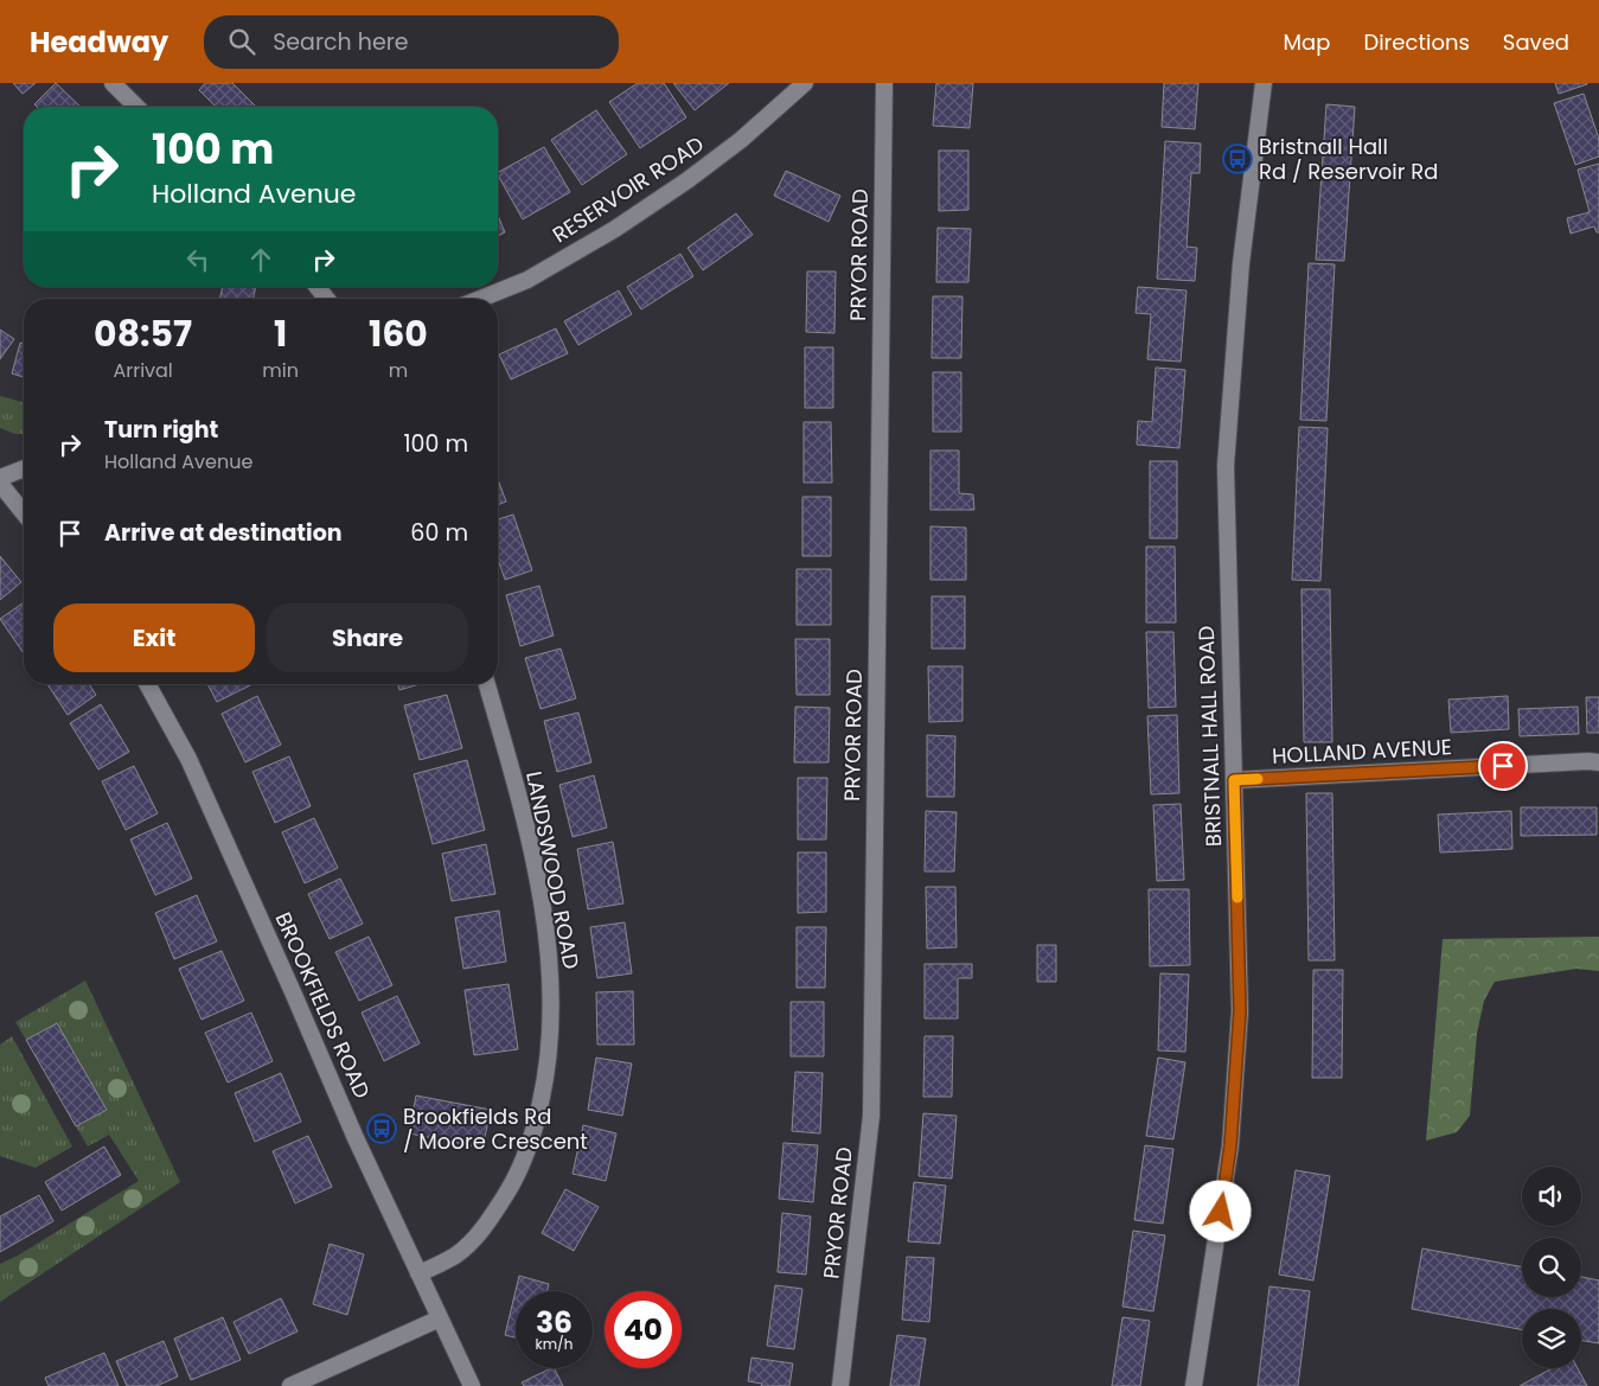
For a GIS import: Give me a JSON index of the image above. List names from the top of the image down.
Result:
{
  "streets": {
    "street": [
      "RESERVOIR ROAD",
      "PRYOR ROAD",
      "BRISTNALL HALL ROAD",
      "HOLLAND AVENUE",
      "LANDSWOOD ROAD",
      "BROOKFIELDS ROAD"
    ]
  },
  "crossings": [
    ["BRISTNALL HALL ROAD", "HOLLAND AVENUE"],
    ["LANDSWOOD ROAD", "BROOKFIELDS ROAD"]
  ],
  "places": {
    "bus stop": ["Bristnall Hall Rd / Reservoir Rd", "Brookfields Rd / Moore Crescent"]
  },
  "page": {
    "header": "Headway",
    "search": "Search here",
    "nav": ["Map", "Directions", "Saved"],
    "turn": ["100 m", "Holland Avenue"],
    "eta": [
      "08:57",
      "Arrival",
      "1",
      "min",
      "160",
      "m"
    ],
    "list": [
      {
        "name": "Turn right",
        "note": "Holland Avenue",
        "value": "100 m"
      },
      {
        "name": "Arrive at destination",
        "value": "60 m"
      }
    ],
    "buttons": ["Exit", "Share"],
    "speed": "36 km/h",
    "limit": "40"
  }
}
